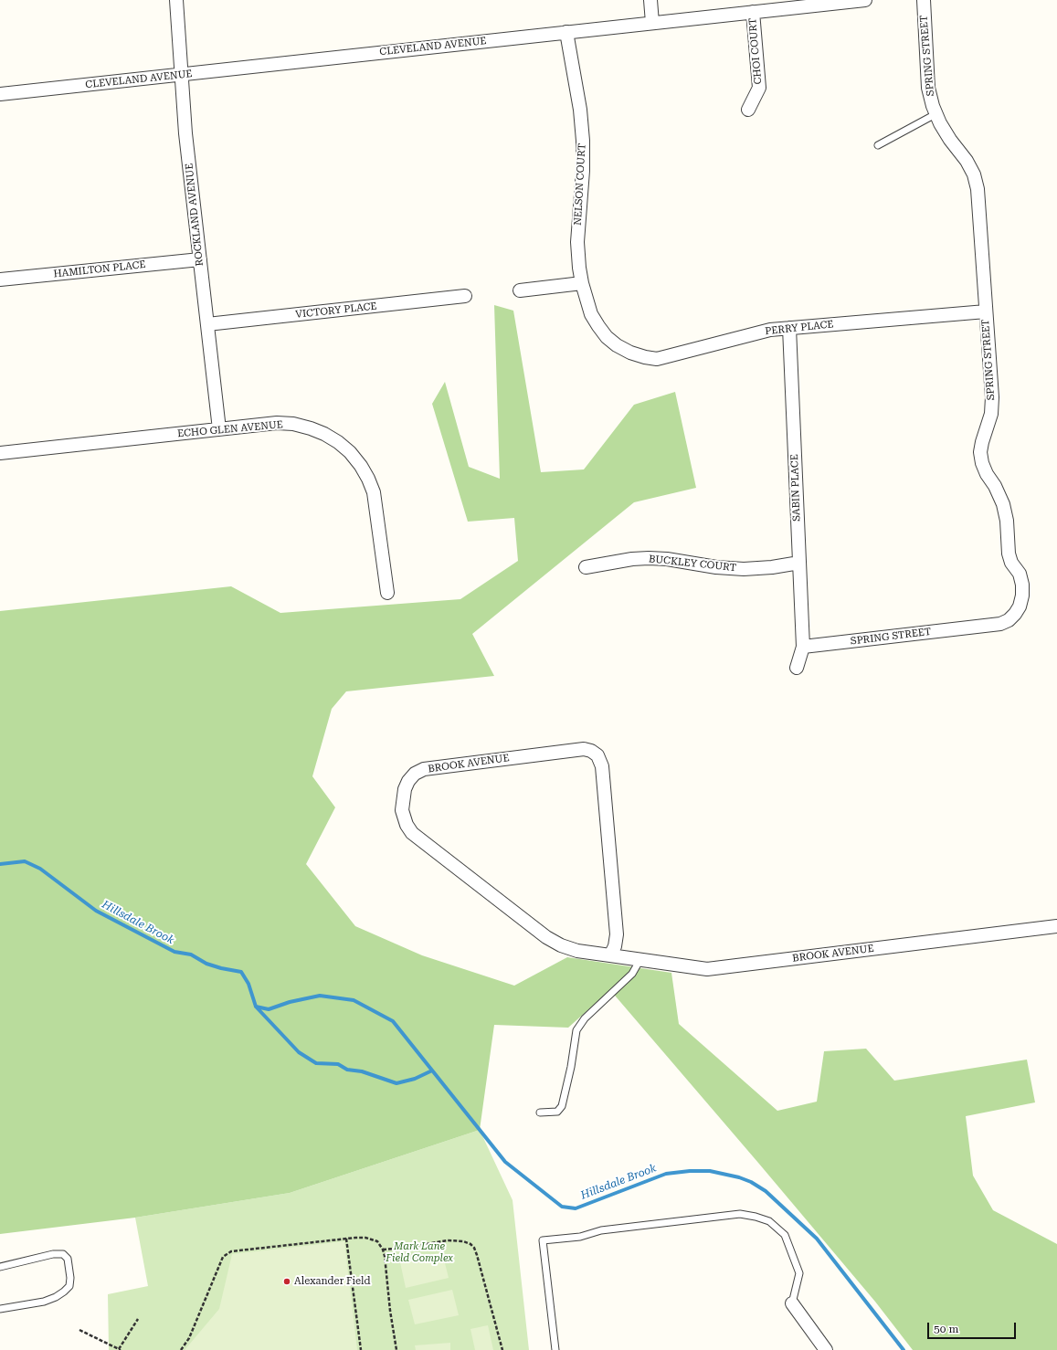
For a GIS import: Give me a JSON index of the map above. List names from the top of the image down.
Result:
{
  "streets": {
    "street": [
      "CLEVELAND AVENUE",
      "CHOI COURT",
      "SPRING STREET",
      "NELSON COURT",
      "ROCKLAND AVENUE",
      "HAMILTON PLACE",
      "VICTORY PLACE",
      "PERRY PLACE",
      "ECHO GLEN AVENUE",
      "SABIN PLACE",
      "BUCKLEY COURT",
      "BROOK AVENUE"
    ]
  },
  "crossings": [
    ["CLEVELAND AVENUE", "CHOI COURT"],
    ["CLEVELAND AVENUE", "NELSON COURT"],
    ["CLEVELAND AVENUE", "ROCKLAND AVENUE"],
    ["SPRING STREET", "PERRY PLACE"],
    ["SPRING STREET", "SABIN PLACE"],
    ["NELSON COURT", "PERRY PLACE"],
    ["ROCKLAND AVENUE", "HAMILTON PLACE"],
    ["ROCKLAND AVENUE", "VICTORY PLACE"],
    ["ROCKLAND AVENUE", "ECHO GLEN AVENUE"],
    ["PERRY PLACE", "SABIN PLACE"],
    ["SABIN PLACE", "BUCKLEY COURT"]
  ],
  "water": ["Hillsdale Brook"],
  "parks": ["Mark Lane Field Complex"],
  "places": ["Alexander Field"],
  "scale_bar": "50 m"
}
